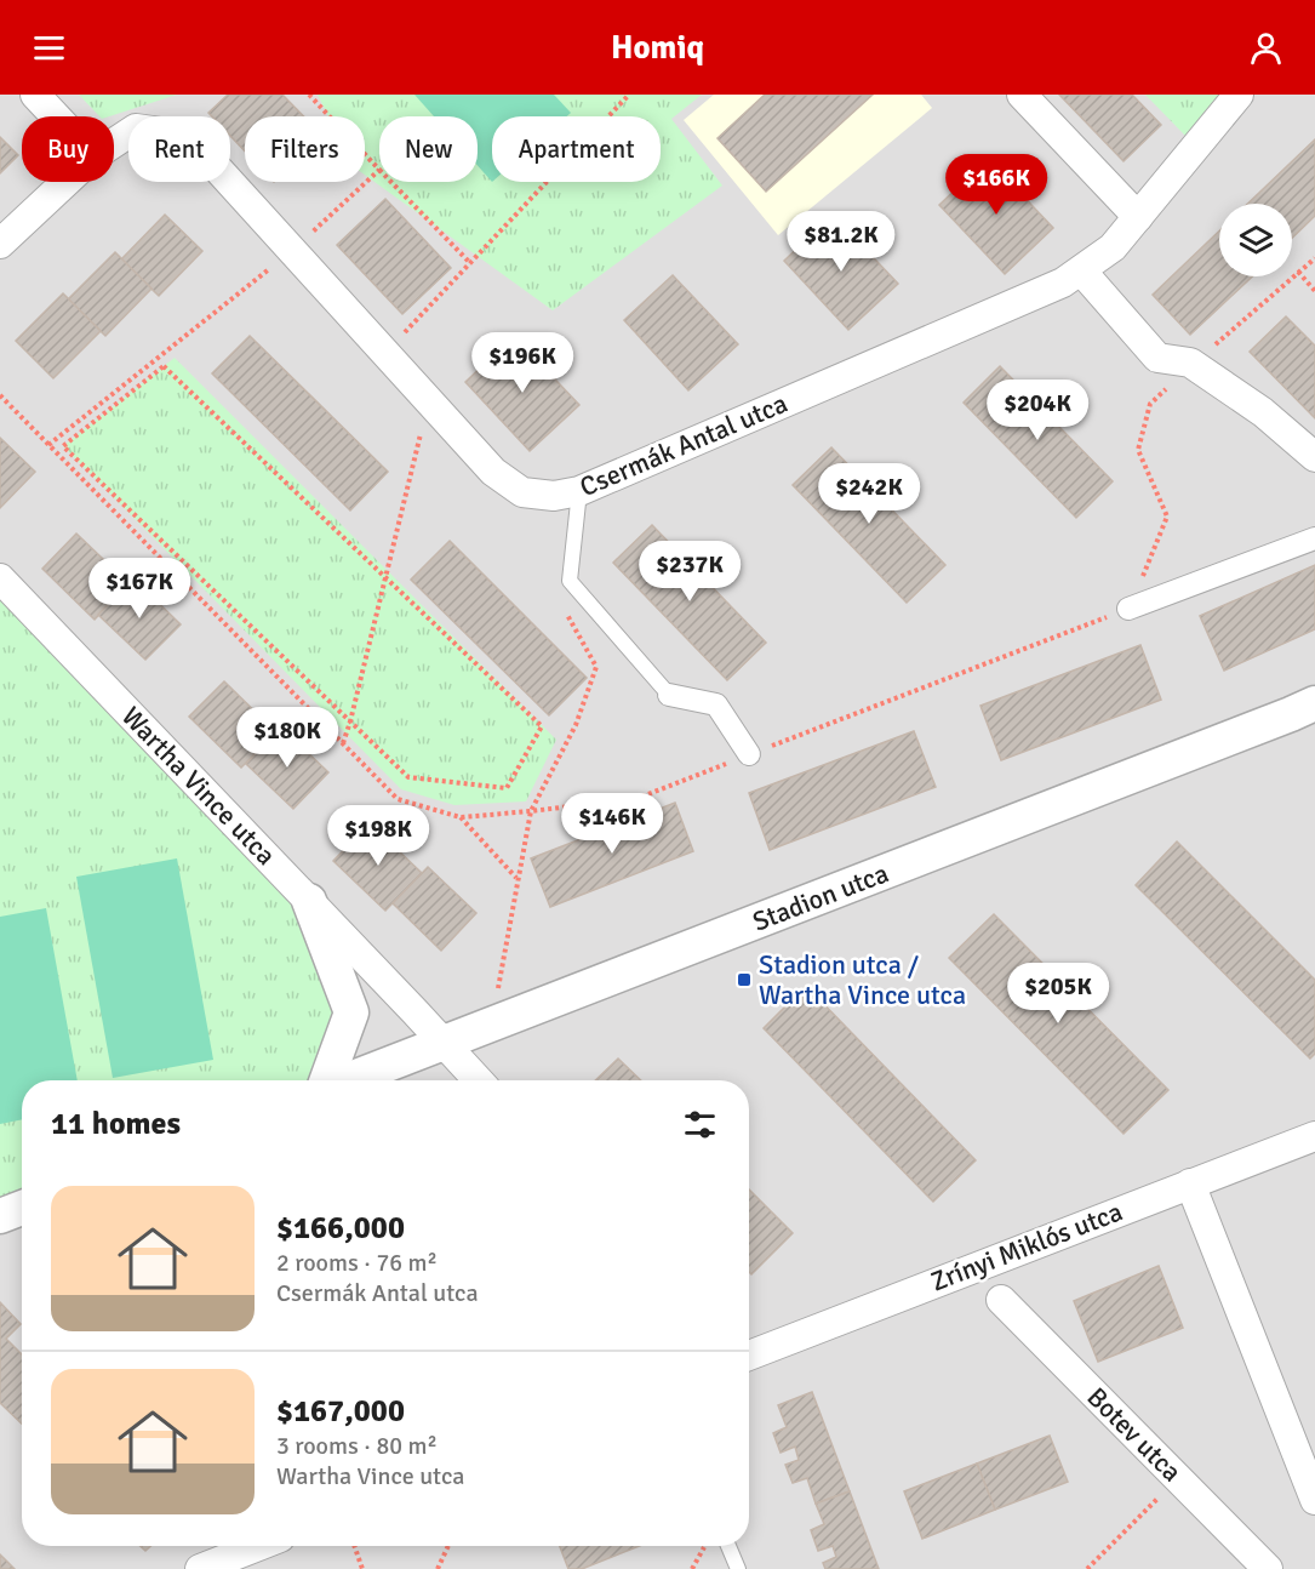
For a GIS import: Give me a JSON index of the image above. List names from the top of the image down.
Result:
{
  "streets": {
    "street": [
      "Csermák Antal utca",
      "Wartha Vince utca",
      "Stadion utca",
      "Zrínyi Miklós utca",
      "Botev utca"
    ]
  },
  "crossings": [
    ["Wartha Vince utca", "Stadion utca"]
  ],
  "places": {
    "transit": ["Stadion utca / Wartha Vince utca"]
  },
  "page": {
    "header": "Homiq",
    "chip": [
      "Buy",
      "Rent",
      "Filters",
      "New",
      "Apartment"
    ],
    "price": [
      "$166K",
      "$81.2K",
      "$196K",
      "$204K",
      "$242K",
      "$237K",
      "$167K",
      "$180K",
      "$146K",
      "$198K",
      "$205K"
    ],
    "heading": "11 homes",
    "list": [
      {
        "name": "$166,000",
        "note": "2 rooms · 76 m² · Csermák Antal utca"
      },
      {
        "name": "$167,000",
        "note": "3 rooms · 80 m² · Wartha Vince utca"
      }
    ]
  }
}
